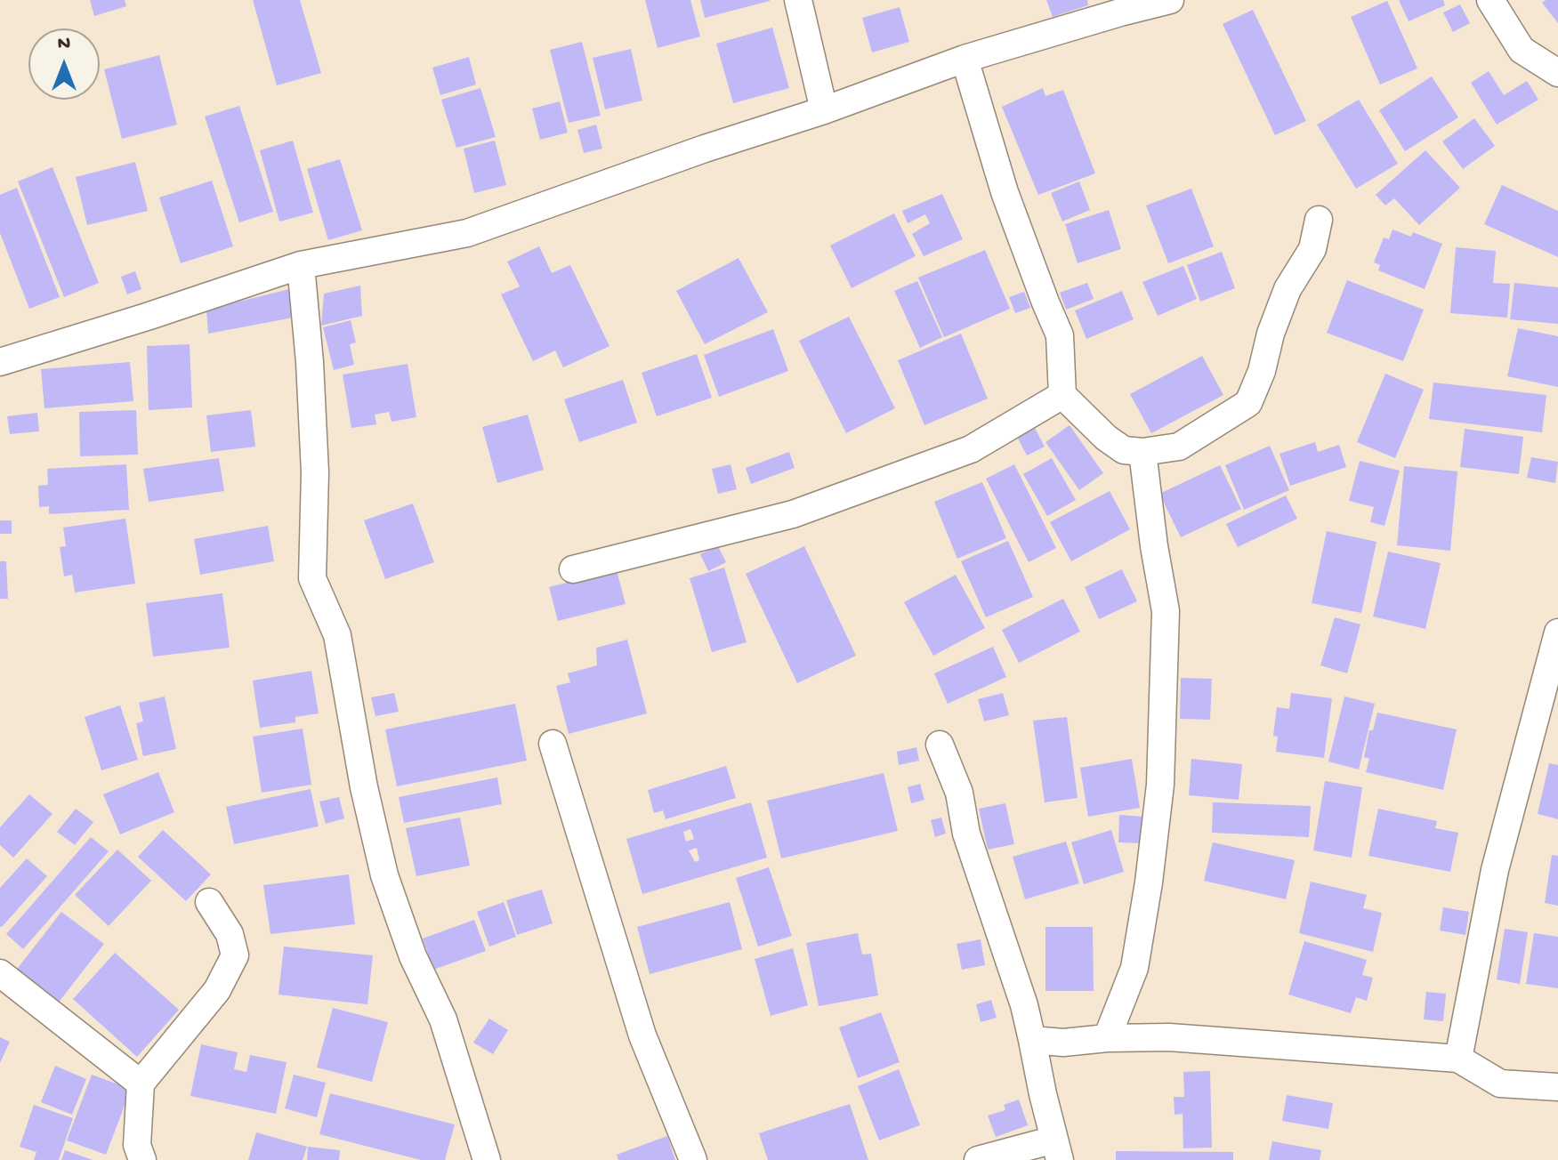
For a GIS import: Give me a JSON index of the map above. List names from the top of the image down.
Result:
{
  "north": "top"
}
